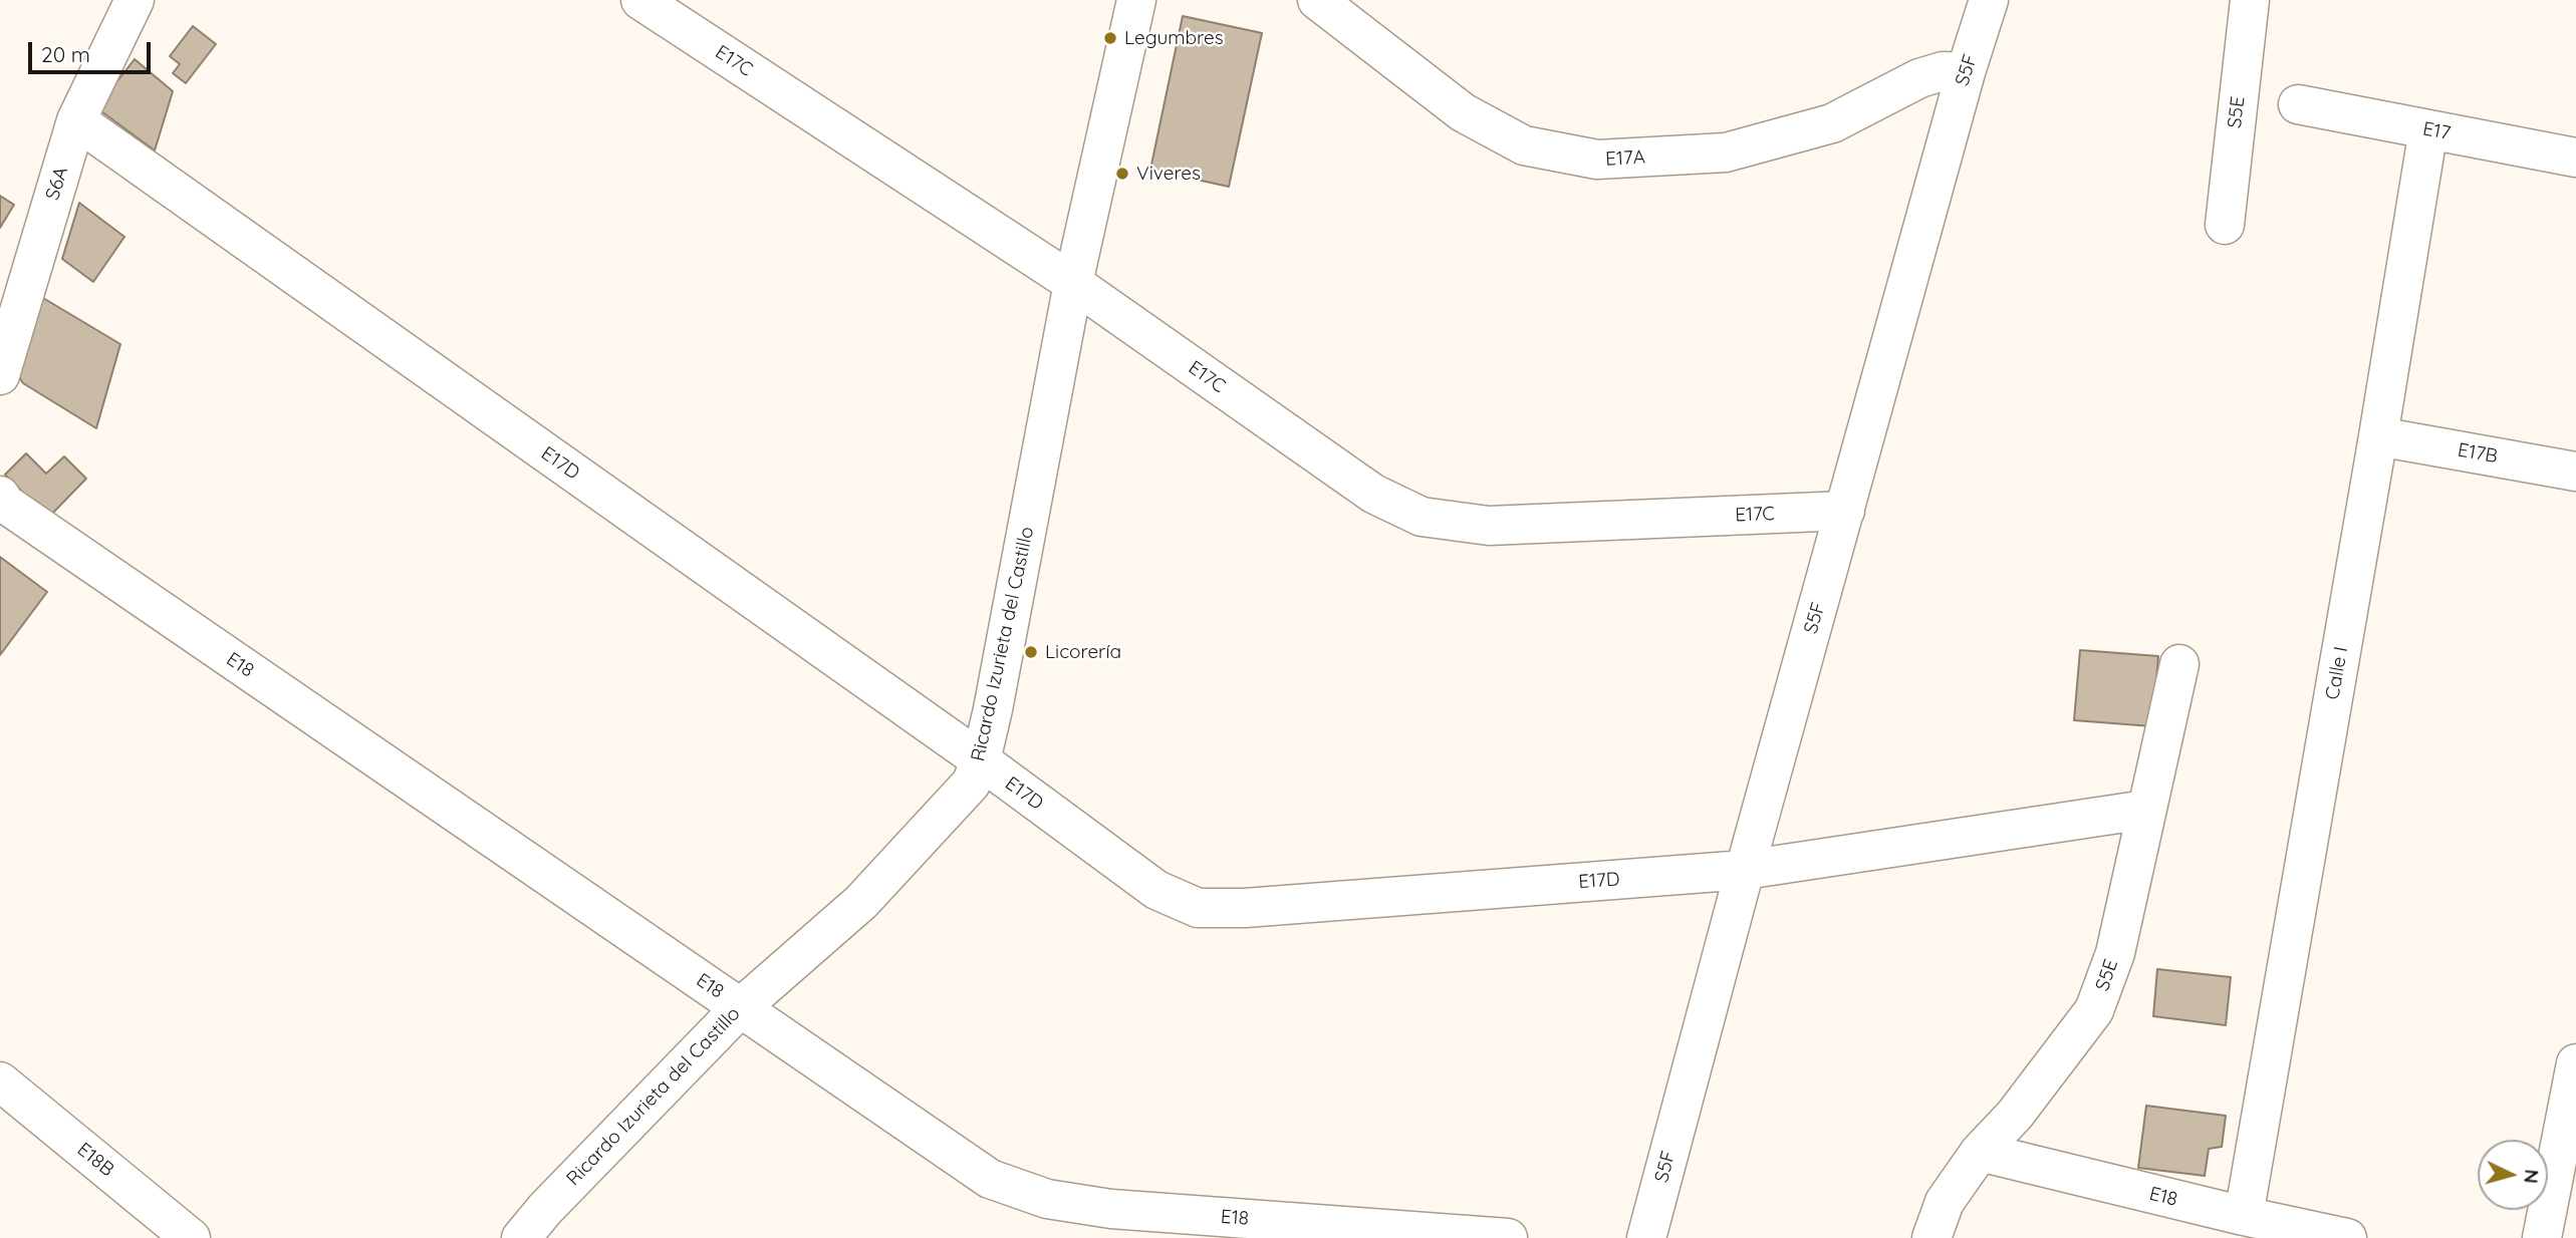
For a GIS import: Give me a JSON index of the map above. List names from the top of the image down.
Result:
{
  "streets": {
    "street": [
      "E17C",
      "S5F",
      "S5E",
      "E17",
      "E17A",
      "S6A",
      "E17B",
      "E17D",
      "Ricardo Izurieta del Castillo",
      "E18",
      "Calle I",
      "E18B"
    ]
  },
  "crossings": [
    ["E17C", "S5F"],
    ["E17C", "Ricardo Izurieta del Castillo"],
    ["S5F", "E17A"],
    ["S5F", "E17D"],
    ["S5E", "E17D"],
    ["S5E", "E18"],
    ["E17", "Calle I"],
    ["S6A", "E17D"],
    ["E17B", "Calle I"],
    ["E17D", "Ricardo Izurieta del Castillo"],
    ["Ricardo Izurieta del Castillo", "E18"],
    ["E18", "Calle I"]
  ],
  "places": ["Legumbres", "Viveres", "Licorería"],
  "scale_bar": "20 m",
  "north": "right"
}
